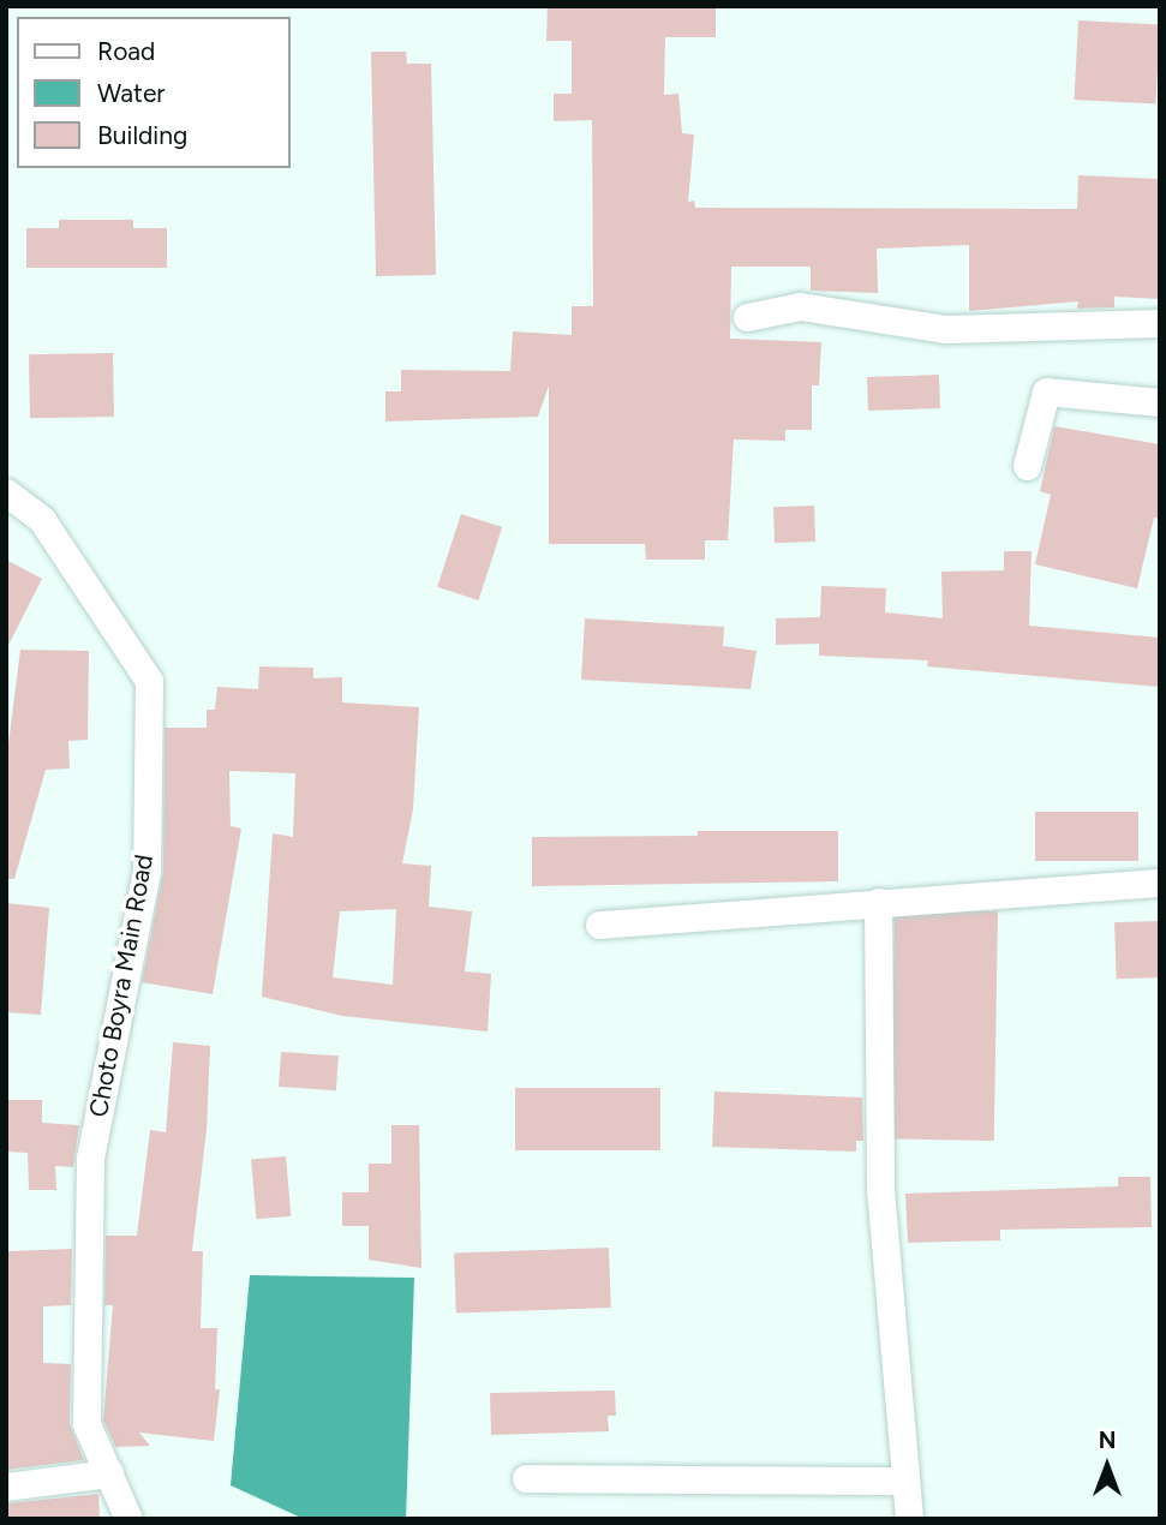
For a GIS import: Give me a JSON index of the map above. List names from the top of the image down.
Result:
{
  "streets": {
    "street": ["Choto Boyra Main Road"]
  },
  "legend": ["Road", "Water", "Building"],
  "north": "top"
}
